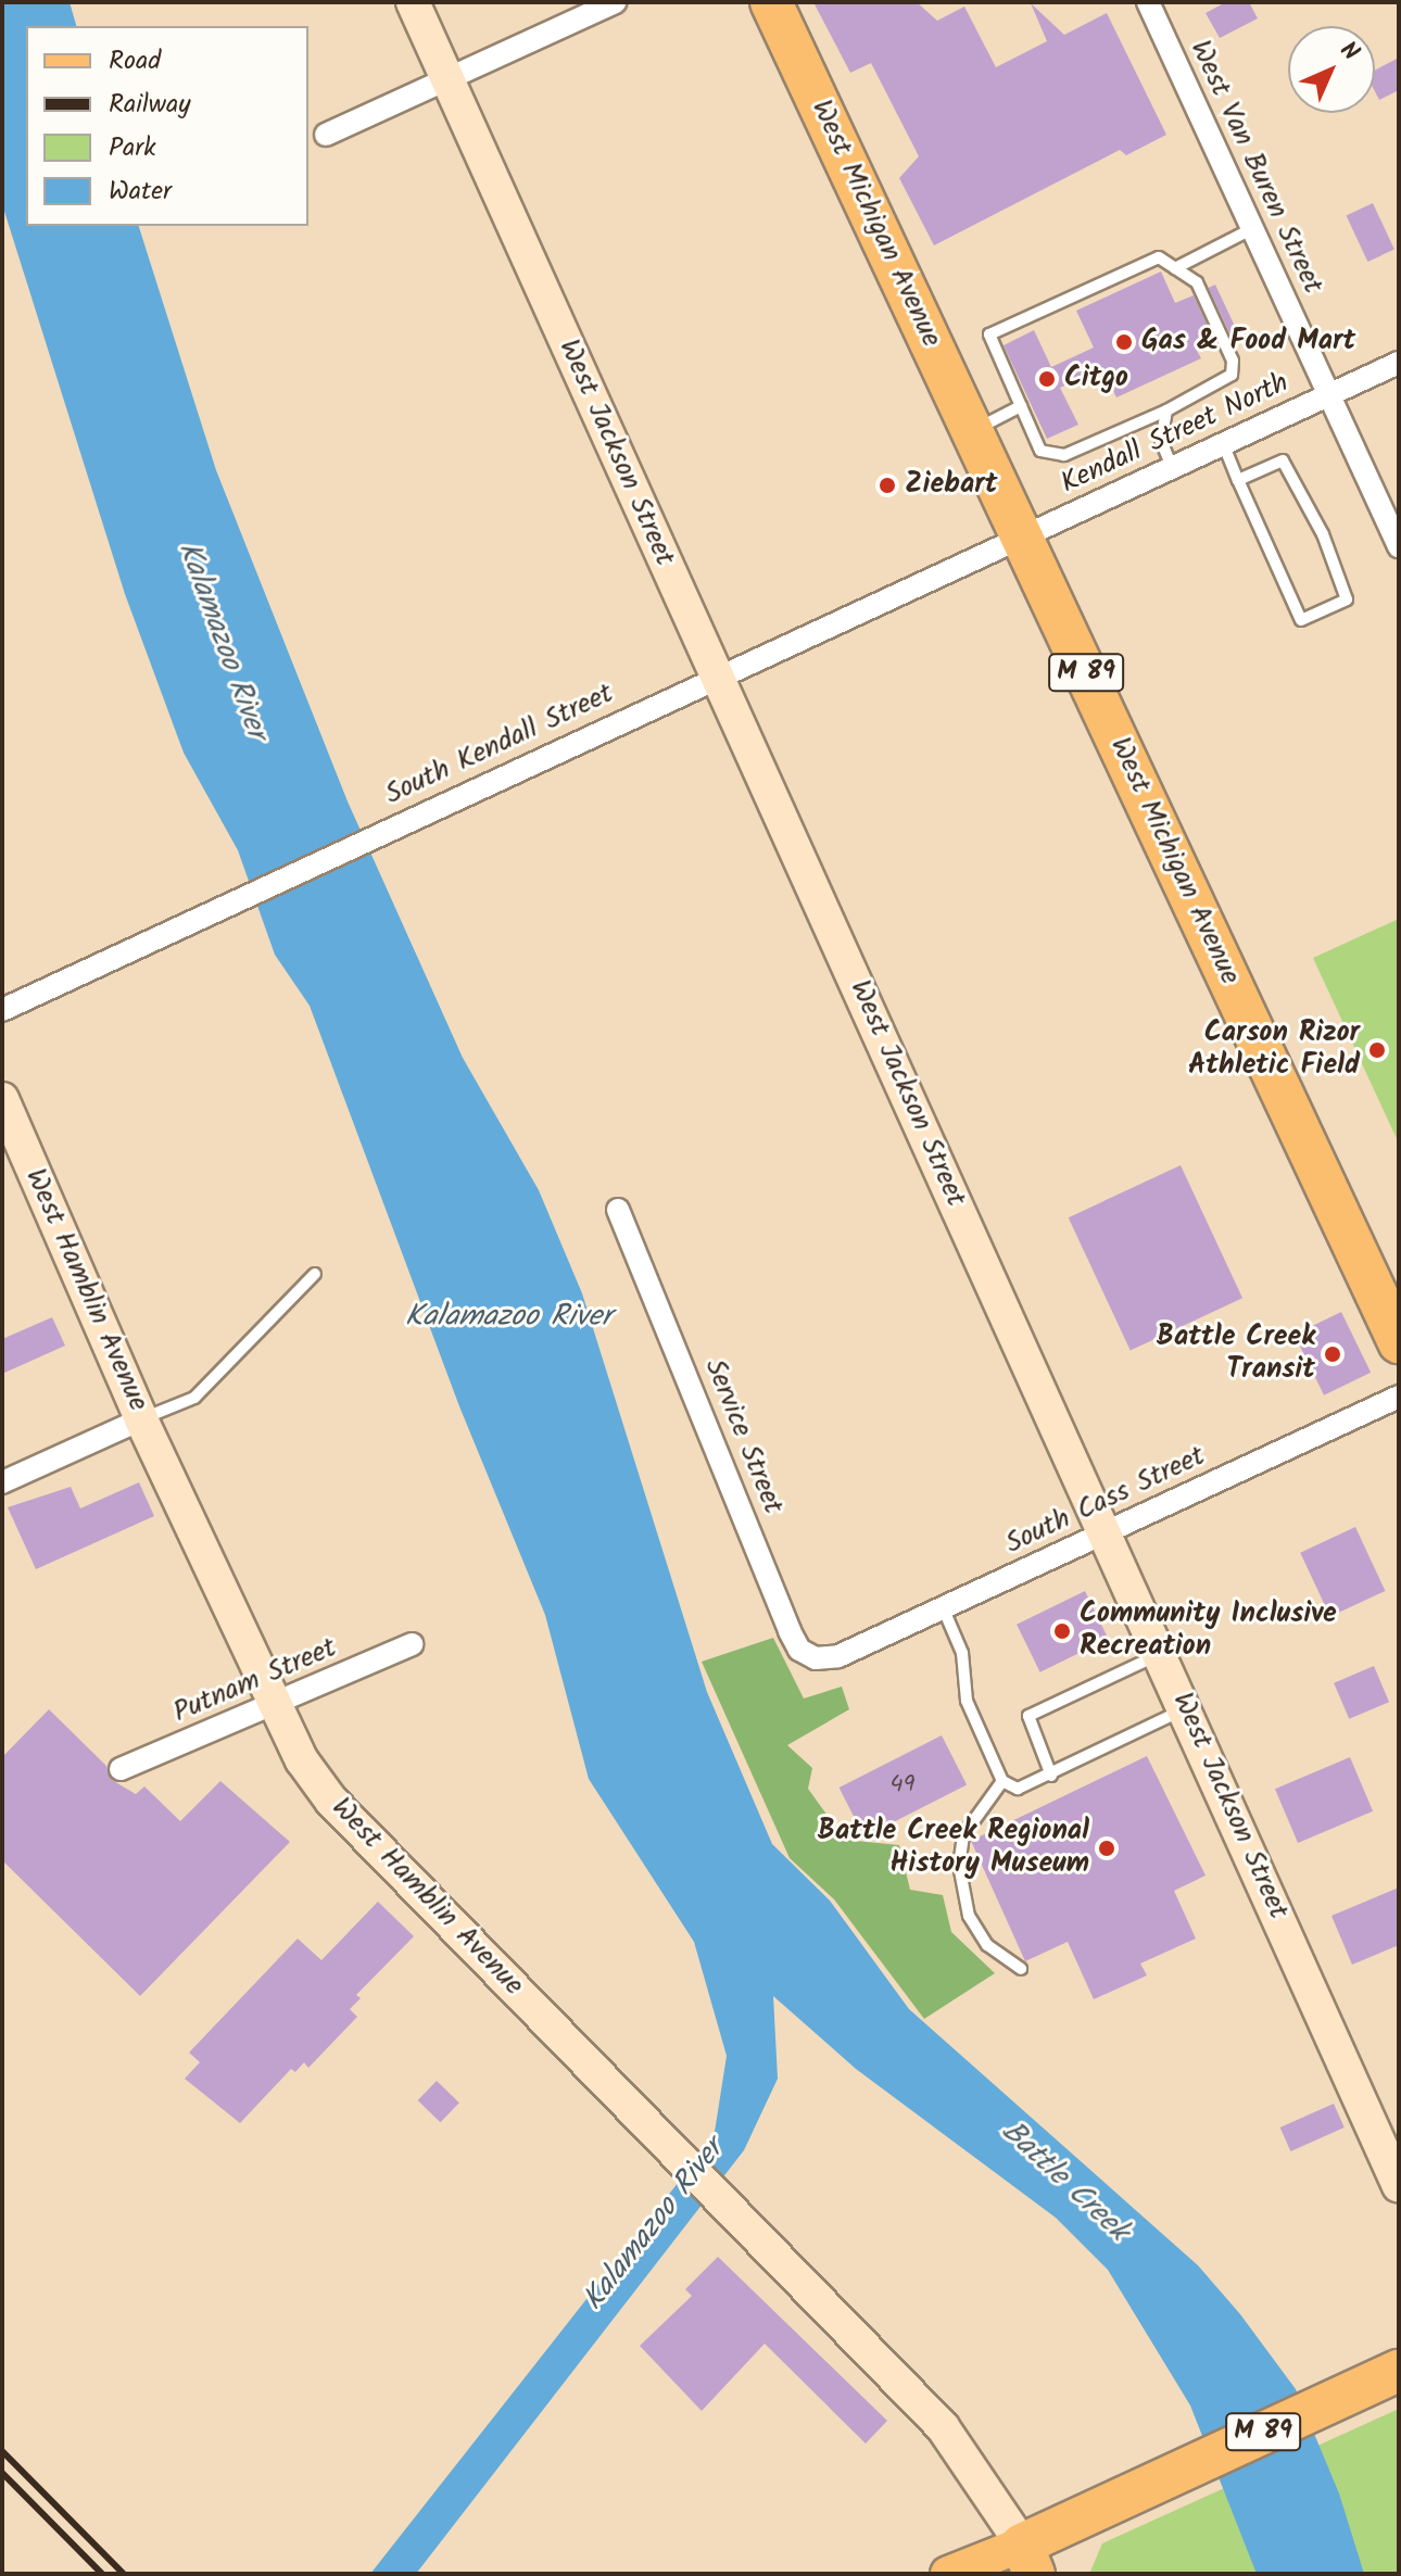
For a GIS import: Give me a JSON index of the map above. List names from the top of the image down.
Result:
{
  "streets": {
    "highway": ["West Michigan Avenue", "M 89"],
    "street": [
      "West Van Buren Street",
      "Kendall Street North",
      "West Jackson Street",
      "South Kendall Street",
      "West Hamblin Avenue",
      "Service Street",
      "South Cass Street",
      "Putnam Street"
    ]
  },
  "crossings": [
    ["West Van Buren Street", "Kendall Street North"],
    ["West Michigan Avenue", "Kendall Street North"],
    ["West Michigan Avenue", "South Kendall Street"],
    ["Kendall Street North", "South Kendall Street"],
    ["West Jackson Street", "South Kendall Street"],
    ["West Jackson Street", "South Cass Street"],
    ["M 89", "West Hamblin Avenue"],
    ["West Hamblin Avenue", "Putnam Street"],
    ["Service Street", "South Cass Street"]
  ],
  "water": ["Kalamazoo River", "Battle Creek"],
  "places": [
    "Gas & Food Mart",
    "Citgo",
    "Ziebart",
    "Carson Rizor Athletic Field",
    "Battle Creek Transit",
    "Community Inclusive Recreation",
    "Battle Creek Regional History Museum"
  ],
  "house_numbers": ["49"],
  "legend": [
    "Road",
    "Railway",
    "Park",
    "Water"
  ],
  "north": "top right"
}
